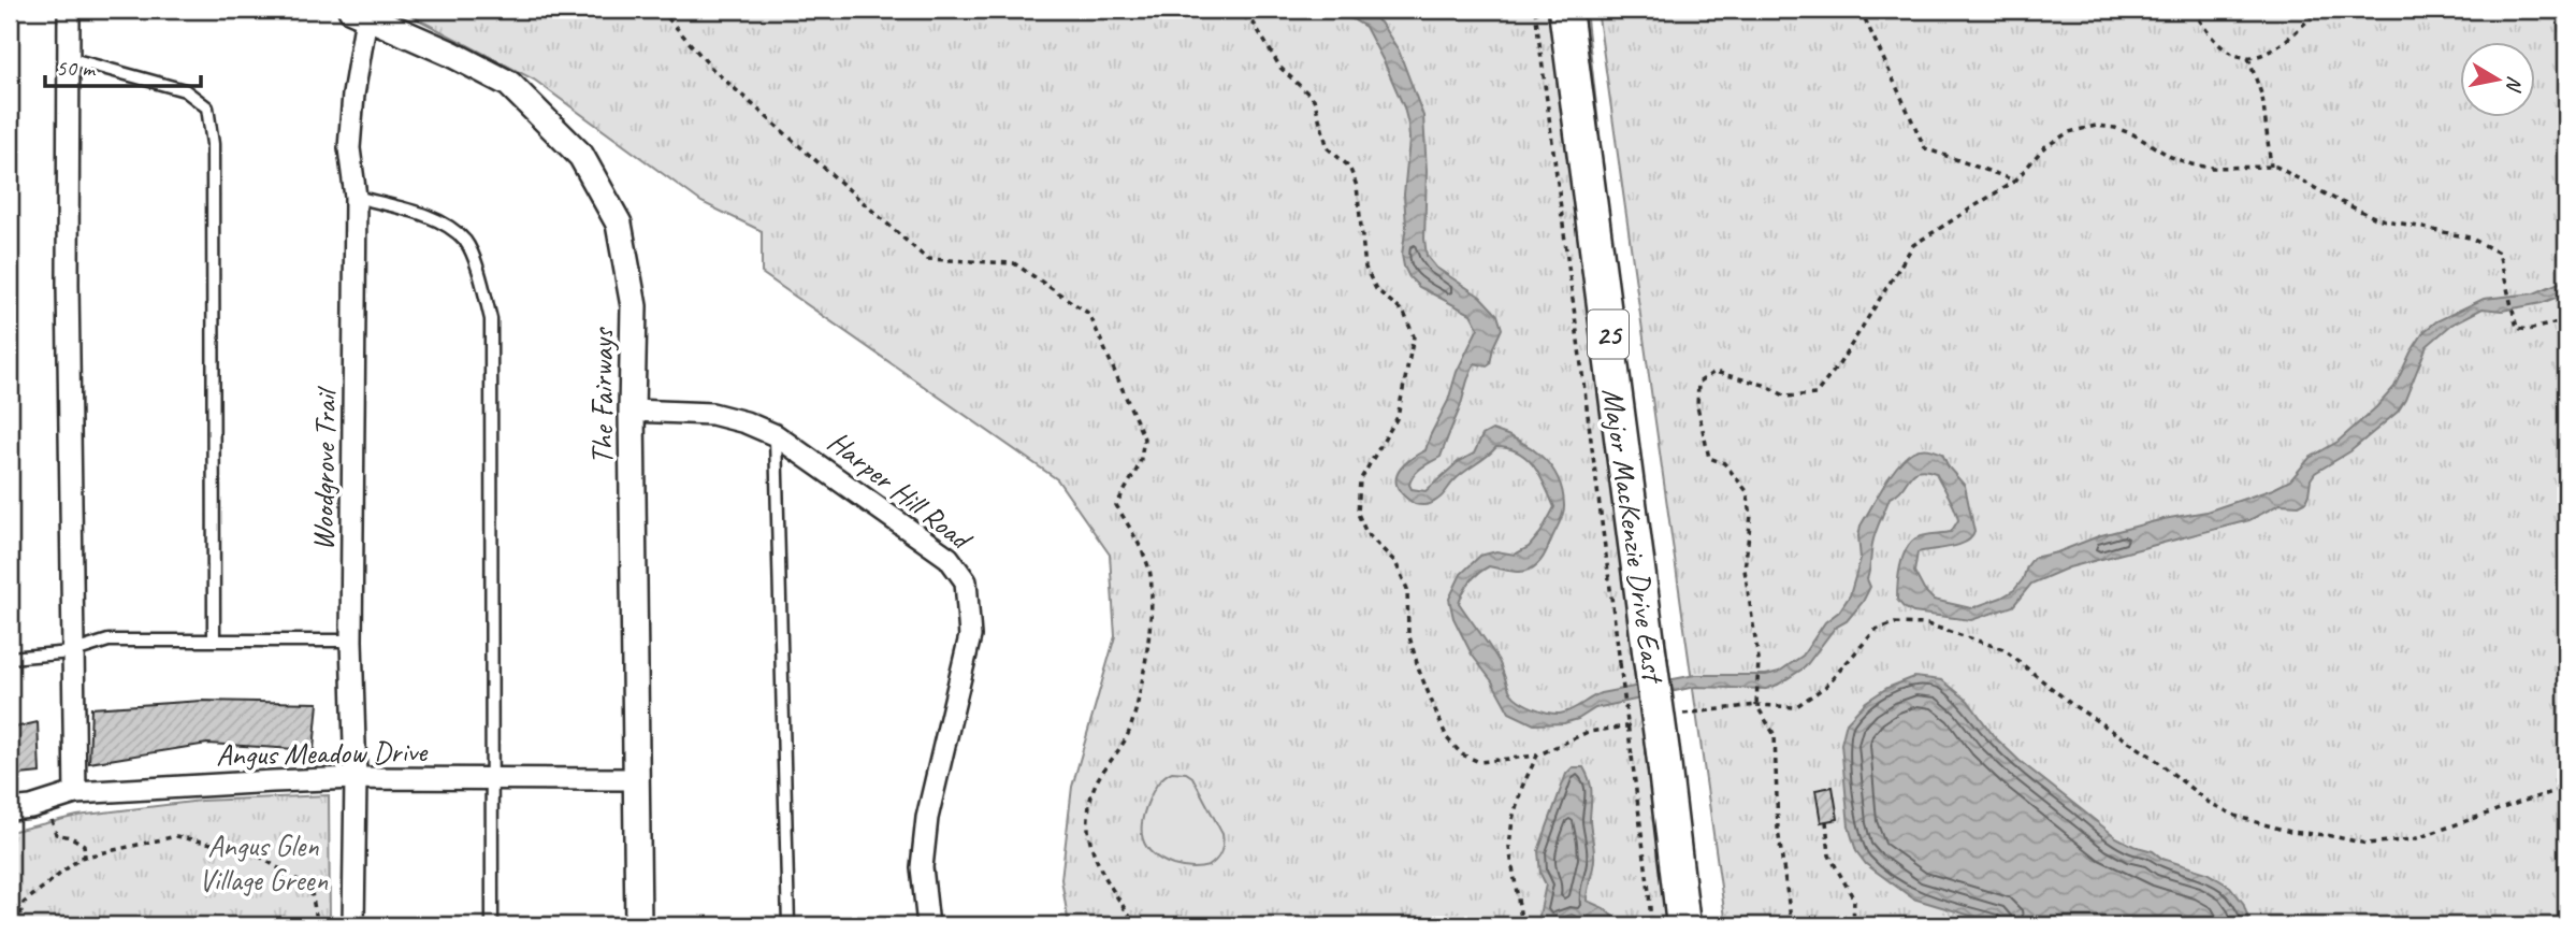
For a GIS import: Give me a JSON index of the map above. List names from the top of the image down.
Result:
{
  "streets": {
    "main road": ["25", "Major MacKenzie Drive East"],
    "street": [
      "The Fairways",
      "Woodgrove Trail",
      "Harper Hill Road",
      "Angus Meadow Drive"
    ]
  },
  "crossings": [
    ["The Fairways", "Woodgrove Trail"],
    ["The Fairways", "Harper Hill Road"],
    ["The Fairways", "Angus Meadow Drive"],
    ["Woodgrove Trail", "Angus Meadow Drive"]
  ],
  "parks": ["Angus Glen Village Green"],
  "scale_bar": "50 m",
  "north": "right"
}
